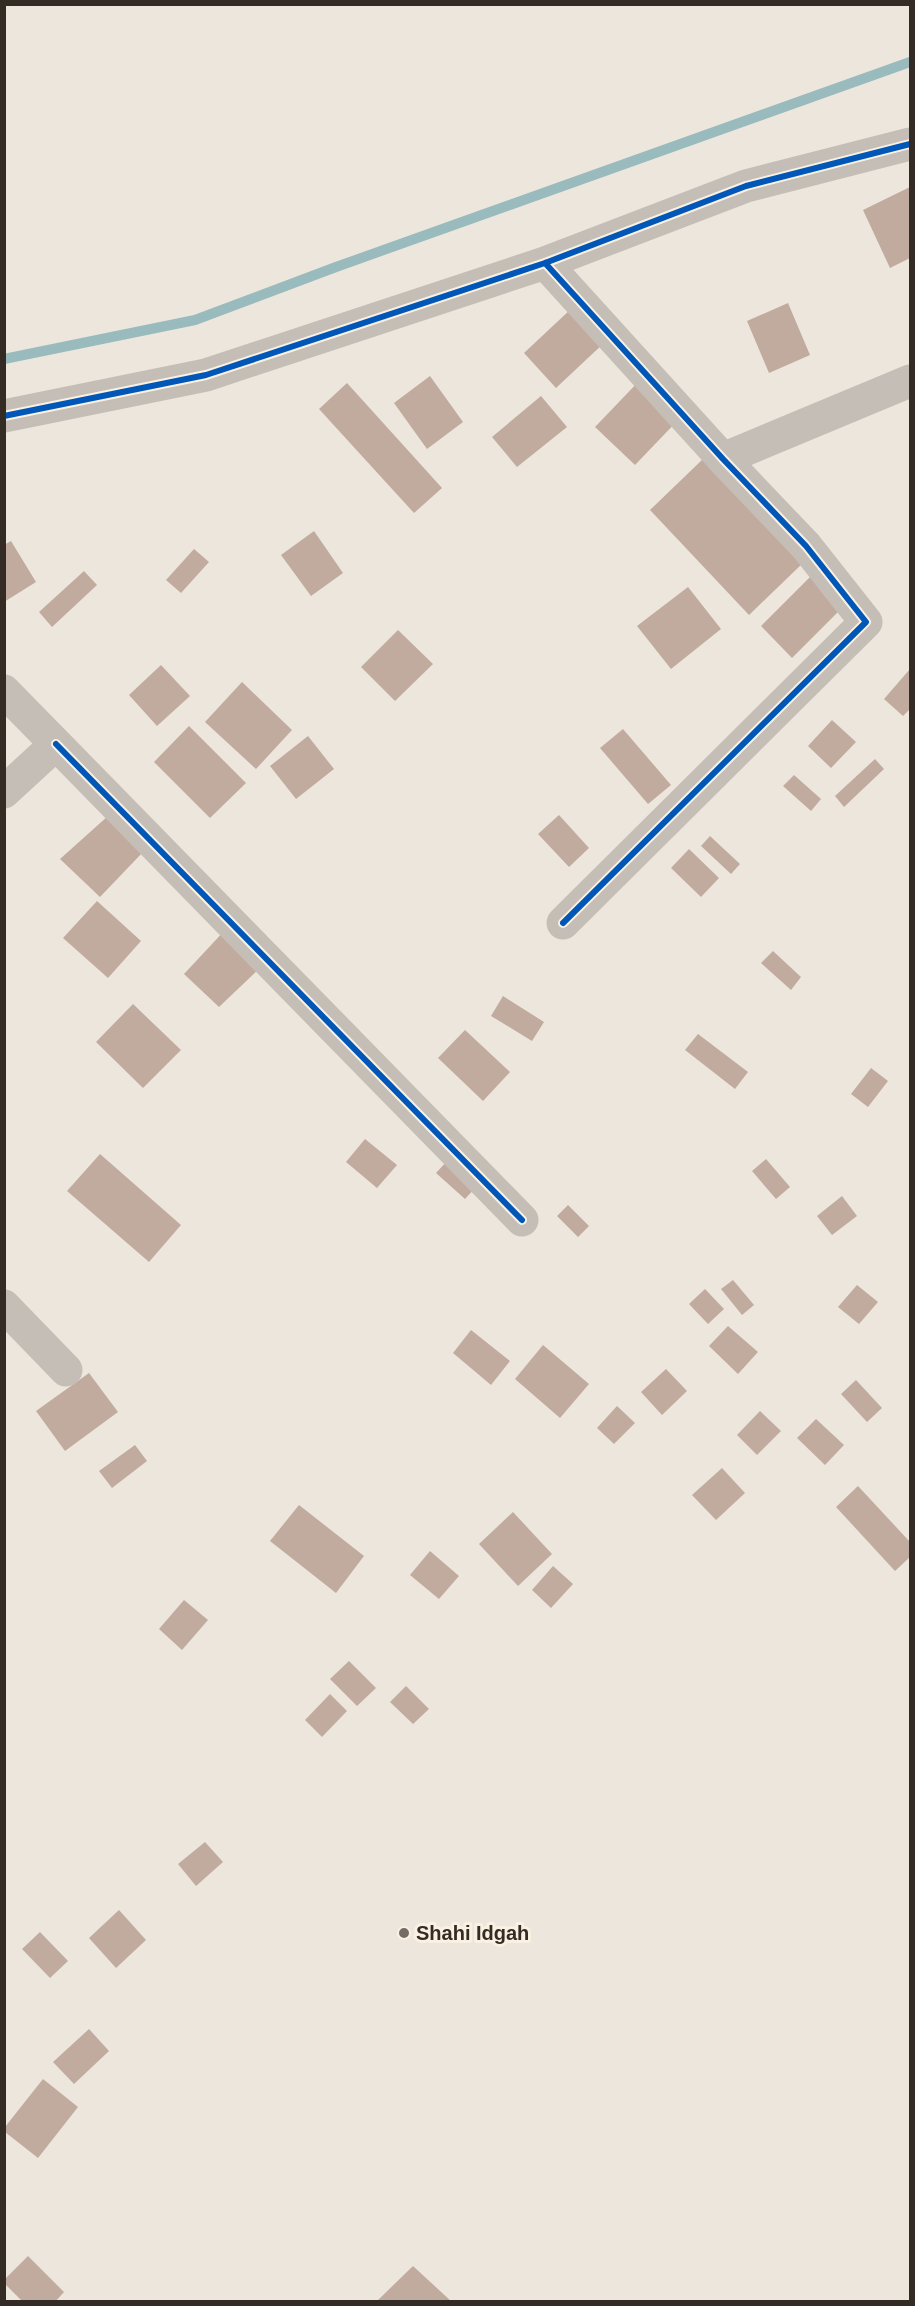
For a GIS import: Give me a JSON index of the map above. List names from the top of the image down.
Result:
{
  "places": ["Shahi Idgah"]
}
